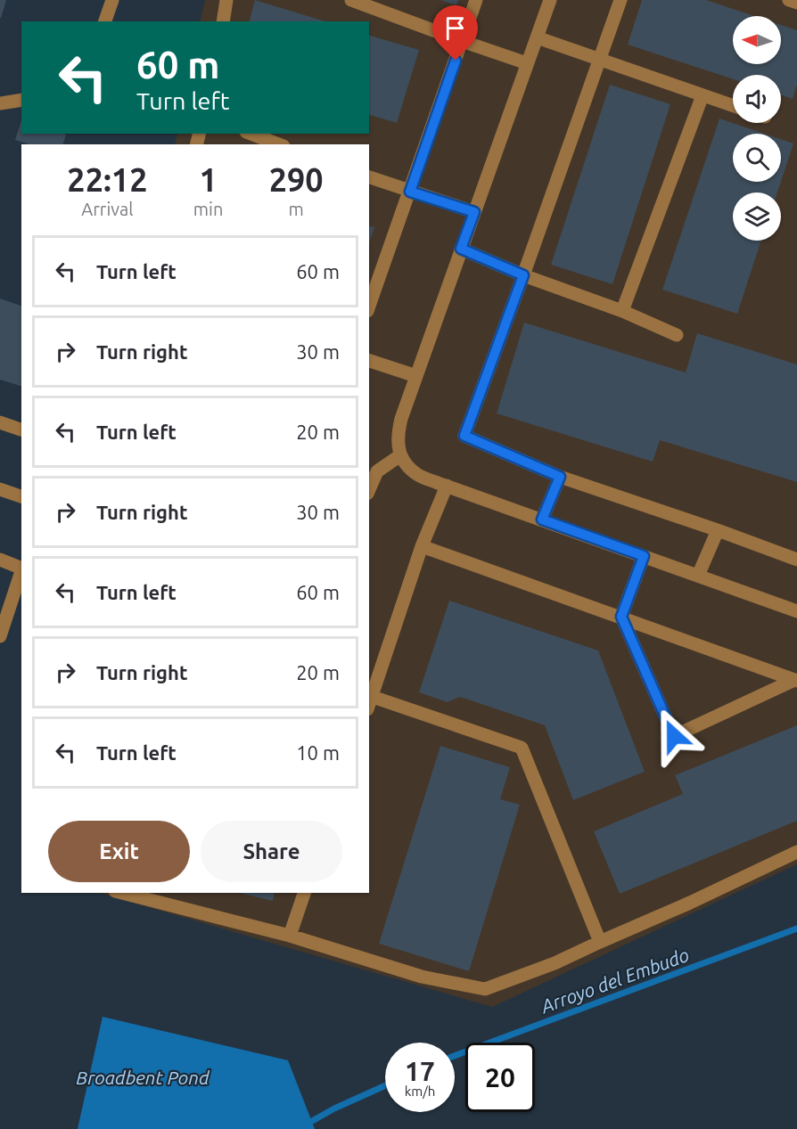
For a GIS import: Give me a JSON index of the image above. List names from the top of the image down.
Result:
{
  "water": ["Arroyo del Embudo", "Broadbent Pond"],
  "north": "left",
  "page": {
    "turn": ["60 m", "Turn left"],
    "eta": [
      "22:12",
      "Arrival",
      "1",
      "min",
      "290",
      "m"
    ],
    "list": [
      {
        "name": "Turn left",
        "value": "60 m"
      },
      {
        "name": "Turn right",
        "value": "30 m"
      },
      {
        "name": "Turn left",
        "value": "20 m"
      },
      {
        "name": "Turn right",
        "value": "30 m"
      },
      {
        "name": "Turn left",
        "value": "60 m"
      },
      {
        "name": "Turn right",
        "value": "20 m"
      },
      {
        "name": "Turn left",
        "value": "10 m"
      }
    ],
    "buttons": ["Exit", "Share"],
    "speed": "17 km/h",
    "limit": "20"
  }
}
